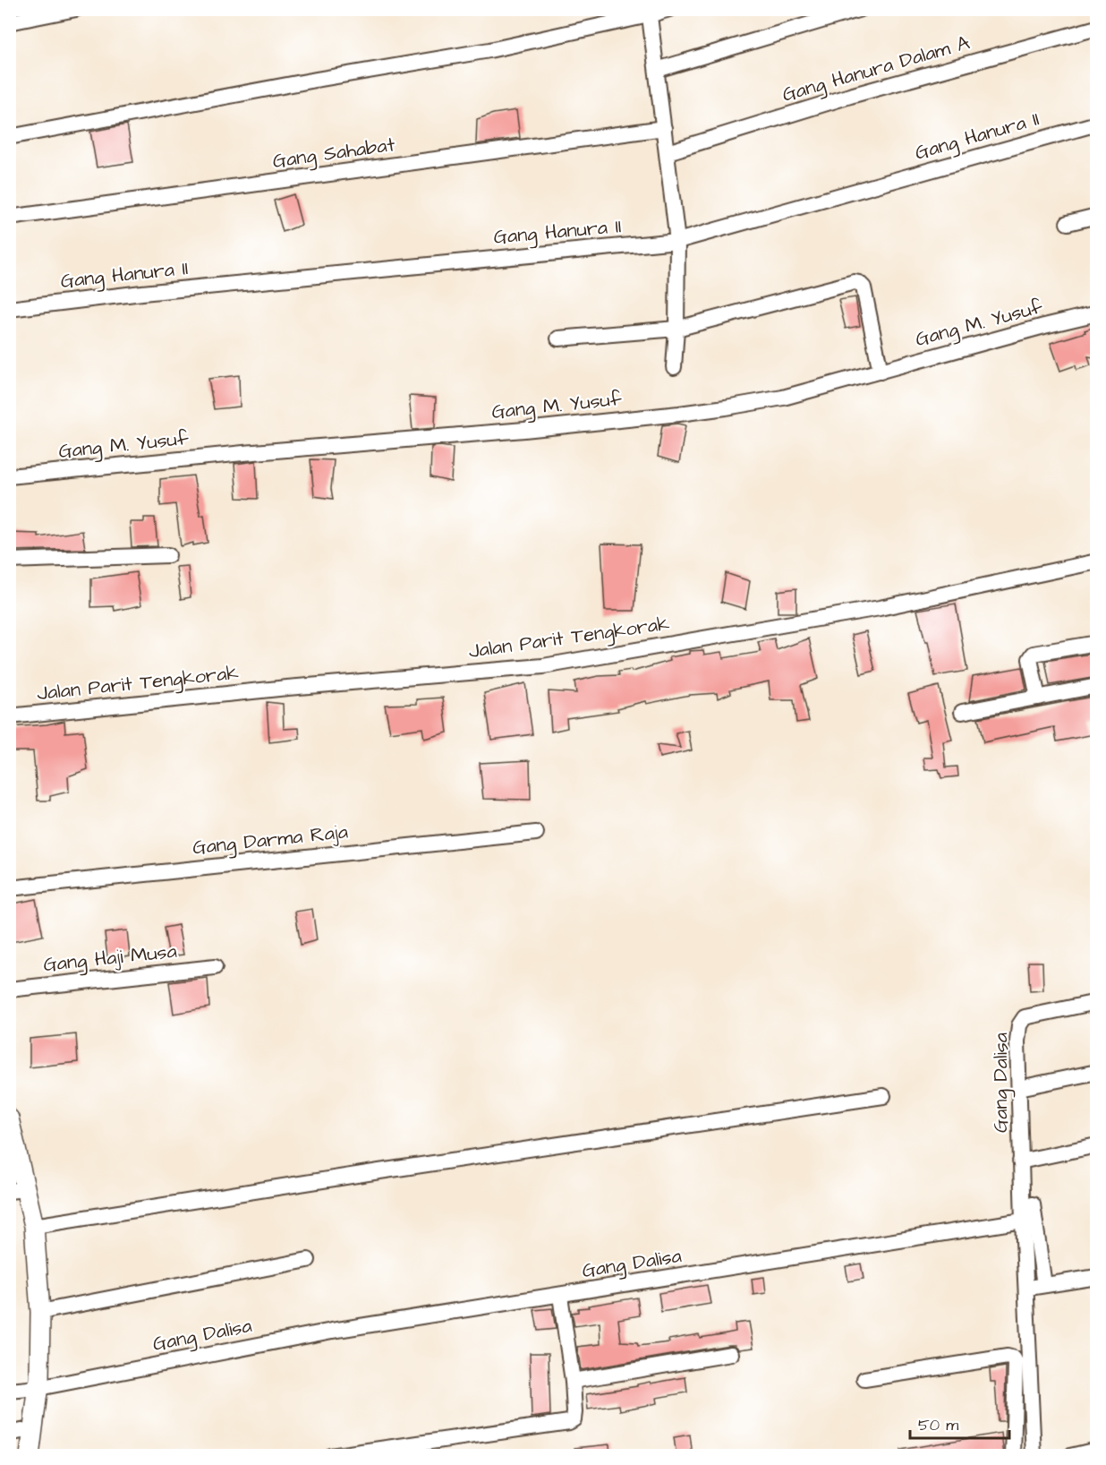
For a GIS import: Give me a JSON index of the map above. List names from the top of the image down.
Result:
{
  "streets": {
    "street": [
      "Gang Hanura Dalam A",
      "Gang Hanura II",
      "Gang Sahabat",
      "Gang M. Yusuf",
      "Jalan Parit Tengkorak",
      "Gang Darma Raja",
      "Gang Haji Musa",
      "Gang Dalisa"
    ]
  },
  "scale_bar": "50 m"
}
